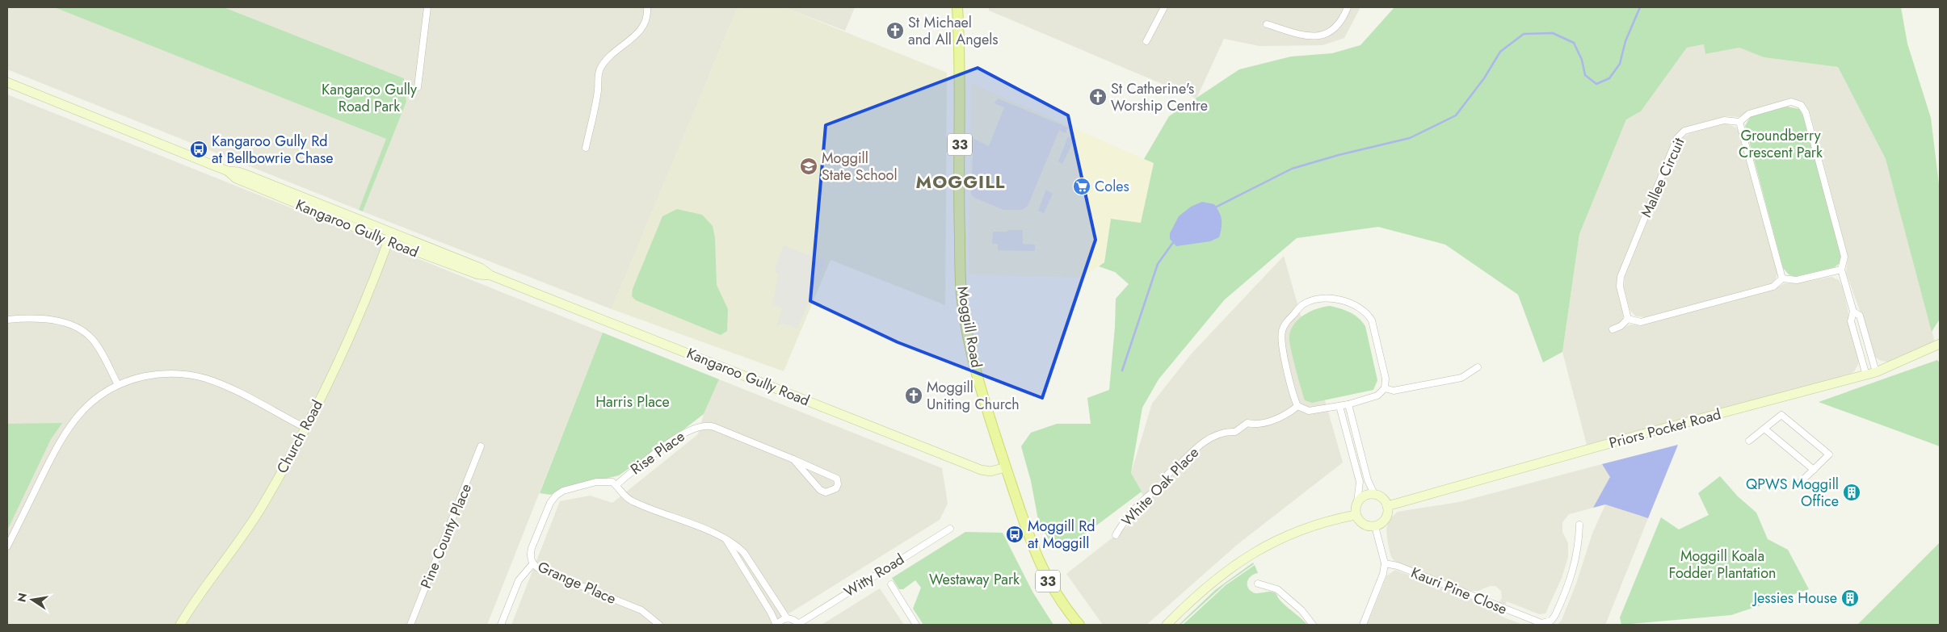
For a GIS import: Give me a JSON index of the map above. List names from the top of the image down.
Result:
{
  "streets": {
    "main road": [
      "33",
      "Kangaroo Gully Road",
      "Moggill Road",
      "Priors Pocket Road",
      "Church Road"
    ],
    "street": [
      "Mallee Circuit",
      "Rise Place",
      "White Oak Place",
      "Pine County Place",
      "Witty Road",
      "Grange Place",
      "Kauri Pine Close"
    ]
  },
  "crossings": [
    ["Kangaroo Gully Road", "Moggill Road"],
    ["Kangaroo Gully Road", "Church Road"],
    ["Rise Place", "Grange Place"]
  ],
  "districts": ["MOGGILL"],
  "parks": [
    "Kangaroo Gully Road Park",
    "Groundberry Crescent Park",
    "Harris Place",
    "Moggill Koala Fodder Plantation",
    "Westaway Park"
  ],
  "places": {
    "church": ["St Michael and All Angels", "St Catherine's Worship Centre", "Moggill Uniting Church"],
    "bus stop": ["Kangaroo Gully Rd at Bellbowrie Chase", "Moggill Rd at Moggill"],
    "school or university": ["Moggill State School"],
    "supermarket": ["Coles"],
    "building": ["QPWS Moggill Office", "Jessies House"]
  },
  "north": "left"
}
